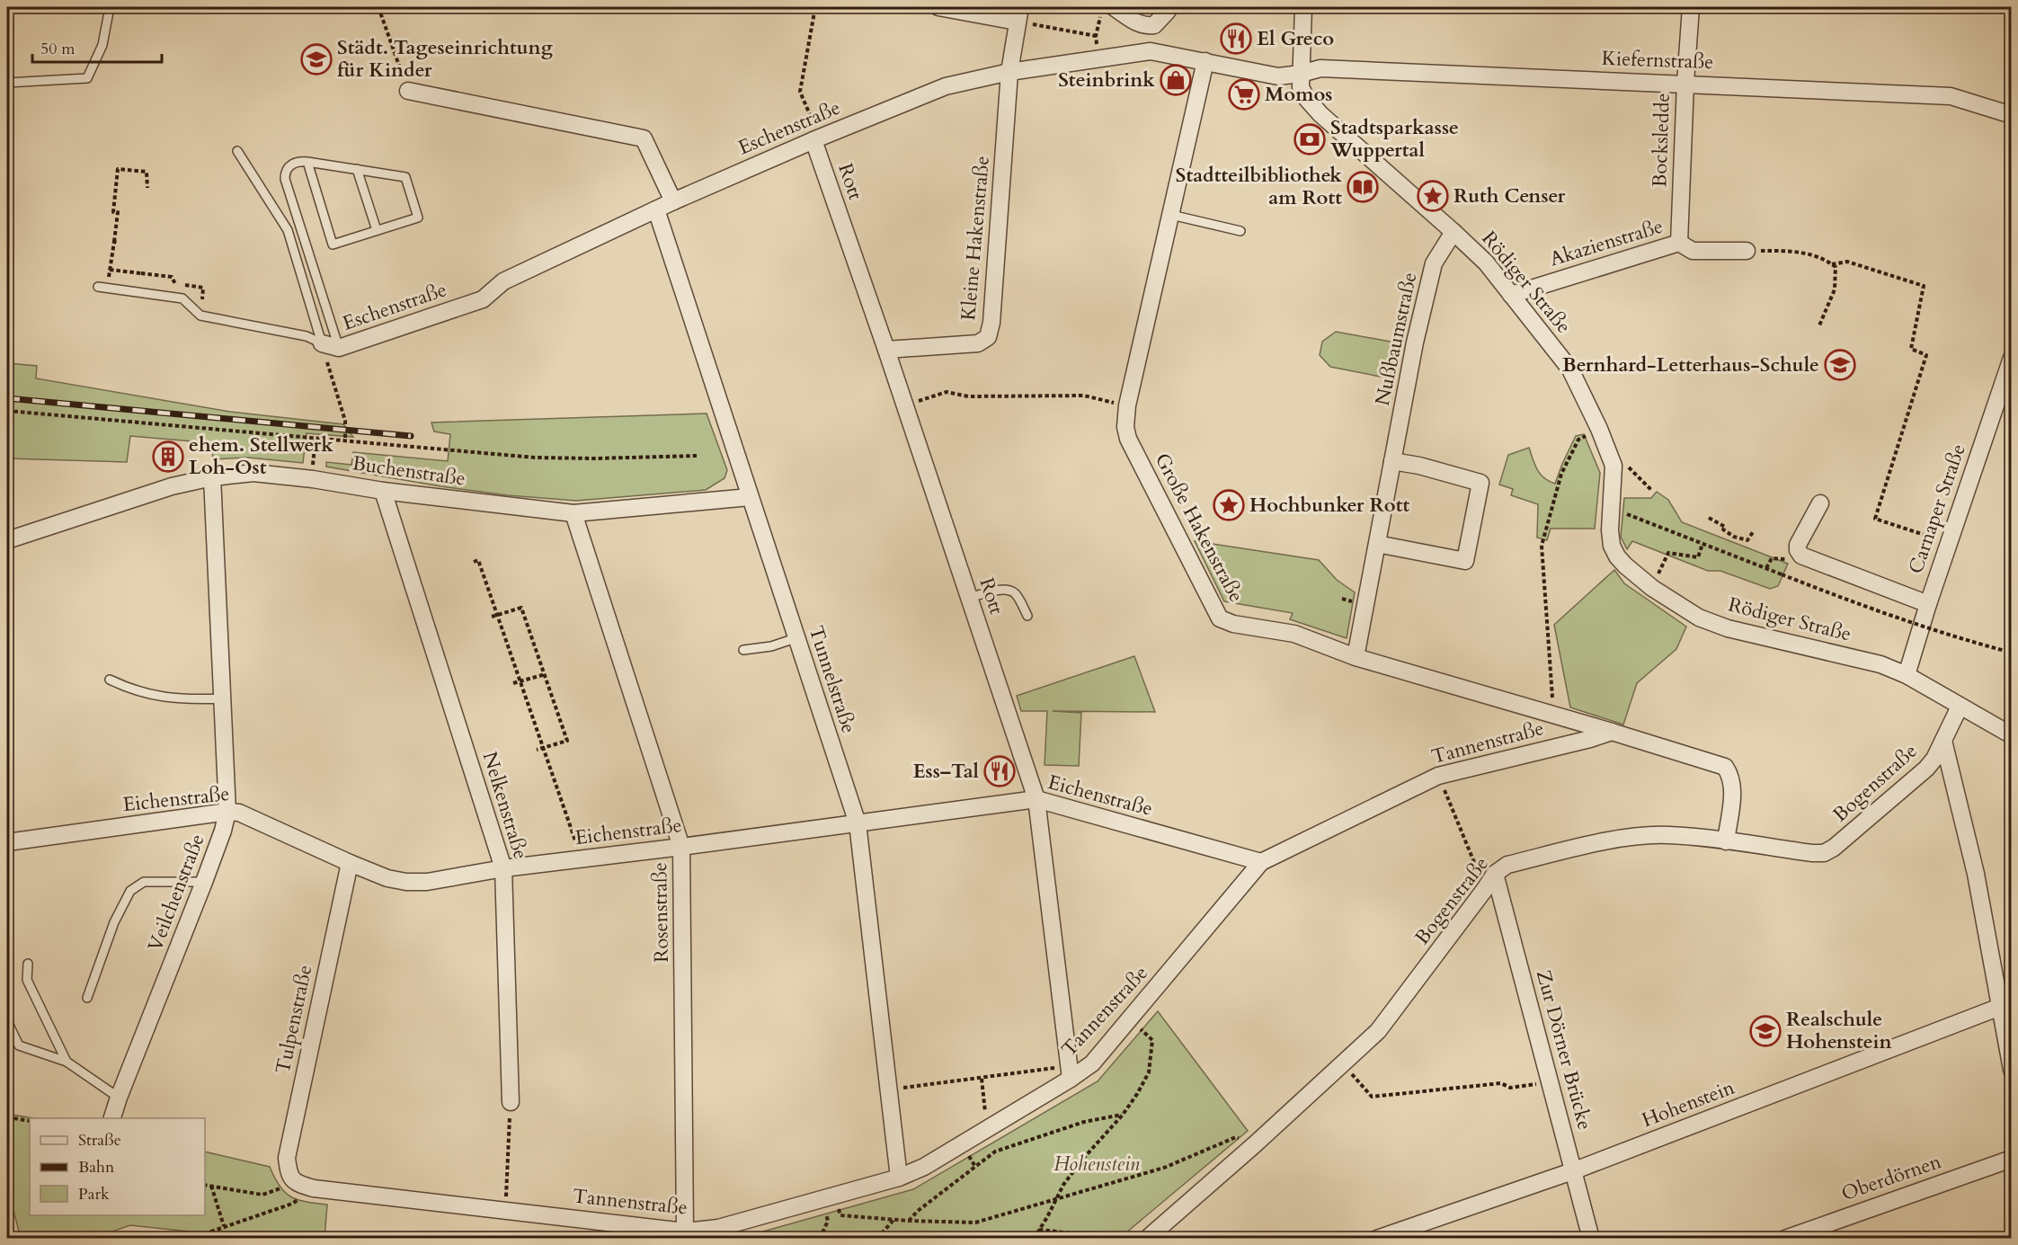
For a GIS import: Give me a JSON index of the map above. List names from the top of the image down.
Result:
{
  "streets": {
    "street": [
      "Kiefernstraße",
      "Eschenstraße",
      "Bocksledde",
      "Rott",
      "Kleine Hakenstraße",
      "Akazienstraße",
      "Rödiger Straße",
      "Nußbaumstraße",
      "Buchenstraße",
      "Carnaper Straße",
      "Große Hakenstraße",
      "Tunnelstraße",
      "Tannenstraße",
      "Bogenstraße",
      "Eichenstraße",
      "Nelkenstraße",
      "Veilchenstraße",
      "Rosenstraße",
      "Tulpenstraße",
      "Zur Dörner Brücke",
      "Hohenstein",
      "Oberdörnen"
    ]
  },
  "crossings": [
    ["Kiefernstraße", "Eschenstraße"],
    ["Kiefernstraße", "Bocksledde"],
    ["Kiefernstraße", "Rödiger Straße"],
    ["Eschenstraße", "Rott"],
    ["Eschenstraße", "Kleine Hakenstraße"],
    ["Eschenstraße", "Rödiger Straße"],
    ["Eschenstraße", "Große Hakenstraße"],
    ["Eschenstraße", "Tunnelstraße"],
    ["Bocksledde", "Akazienstraße"],
    ["Rott", "Kleine Hakenstraße"],
    ["Rott", "Tannenstraße"],
    ["Rott", "Eichenstraße"],
    ["Akazienstraße", "Rödiger Straße"],
    ["Rödiger Straße", "Nußbaumstraße"],
    ["Rödiger Straße", "Carnaper Straße"],
    ["Rödiger Straße", "Bogenstraße"],
    ["Nußbaumstraße", "Große Hakenstraße"],
    ["Buchenstraße", "Tunnelstraße"],
    ["Buchenstraße", "Nelkenstraße"],
    ["Buchenstraße", "Veilchenstraße"],
    ["Buchenstraße", "Rosenstraße"],
    ["Große Hakenstraße", "Tannenstraße"],
    ["Tunnelstraße", "Tannenstraße"],
    ["Tunnelstraße", "Eichenstraße"],
    ["Tannenstraße", "Eichenstraße"],
    ["Tannenstraße", "Rosenstraße"],
    ["Tannenstraße", "Tulpenstraße"],
    ["Bogenstraße", "Zur Dörner Brücke"],
    ["Eichenstraße", "Nelkenstraße"],
    ["Eichenstraße", "Veilchenstraße"],
    ["Eichenstraße", "Rosenstraße"],
    ["Eichenstraße", "Tulpenstraße"],
    ["Zur Dörner Brücke", "Hohenstein"]
  ],
  "parks": ["Hohenstein"],
  "places": {
    "restaurant": ["El Greco", "Ess–Tal"],
    "school or university": ["Städt. Tageseinrichtung für Kinder", "Bernhard-Letterhaus-Schule", "Realschule Hohenstein"],
    "shop": ["Steinbrink"],
    "supermarket": ["Momos"],
    "bank": ["Stadtsparkasse Wuppertal"],
    "library": ["Stadtteilbibliothek am Rott"],
    "place": ["Ruth Censer", "Hochbunker Rott"],
    "building": ["ehem. Stellwerk Loh-Ost"]
  },
  "legend": ["Straße", "Bahn", "Park"],
  "scale_bar": "50 m"
}
